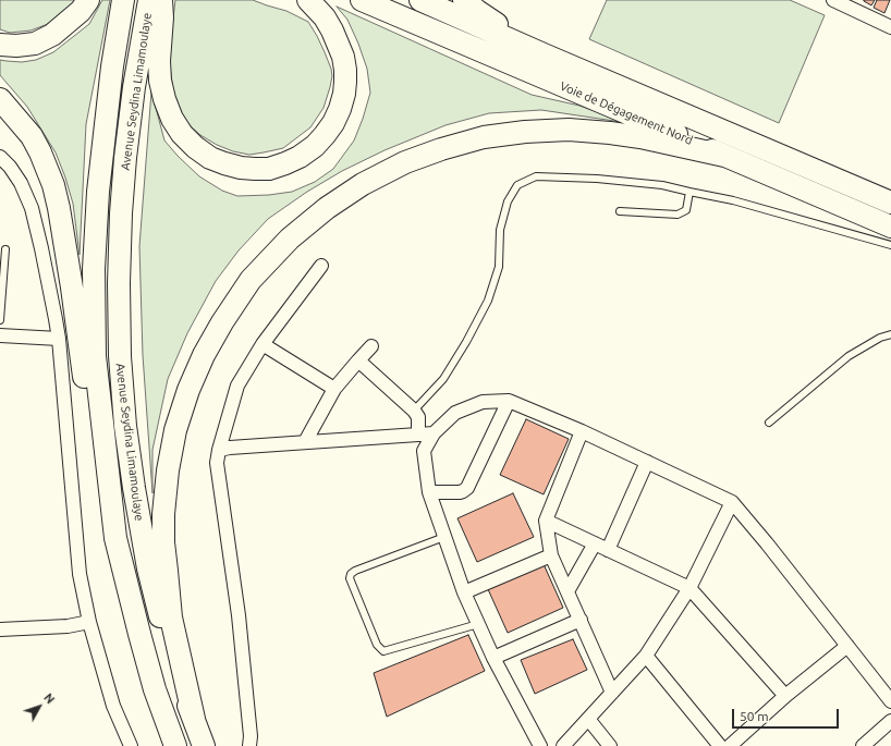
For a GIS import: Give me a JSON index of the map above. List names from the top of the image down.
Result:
{
  "streets": {
    "highway": ["Avenue Seydina Limamoulaye", "Voie de Dégagement Nord"]
  },
  "scale_bar": "50 m",
  "north": "top right"
}
